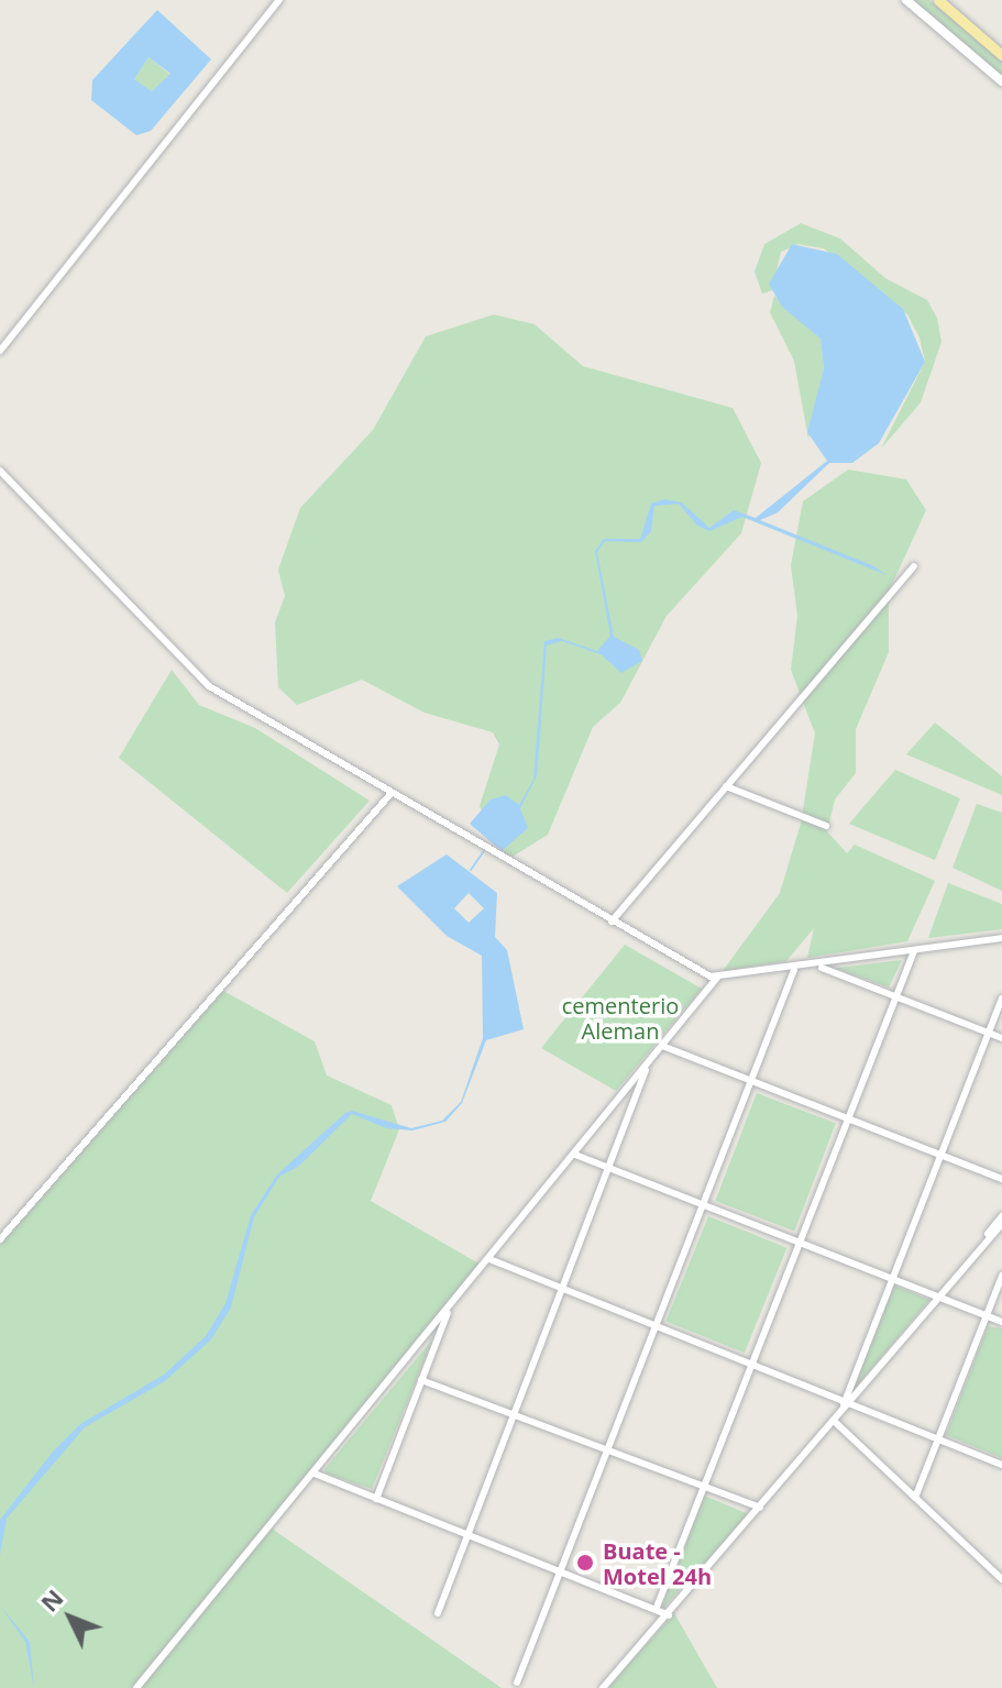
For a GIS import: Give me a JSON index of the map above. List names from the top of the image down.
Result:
{
  "parks": ["cementerio Aleman"],
  "places": ["Buate - Motel 24h"],
  "north": "top left"
}
